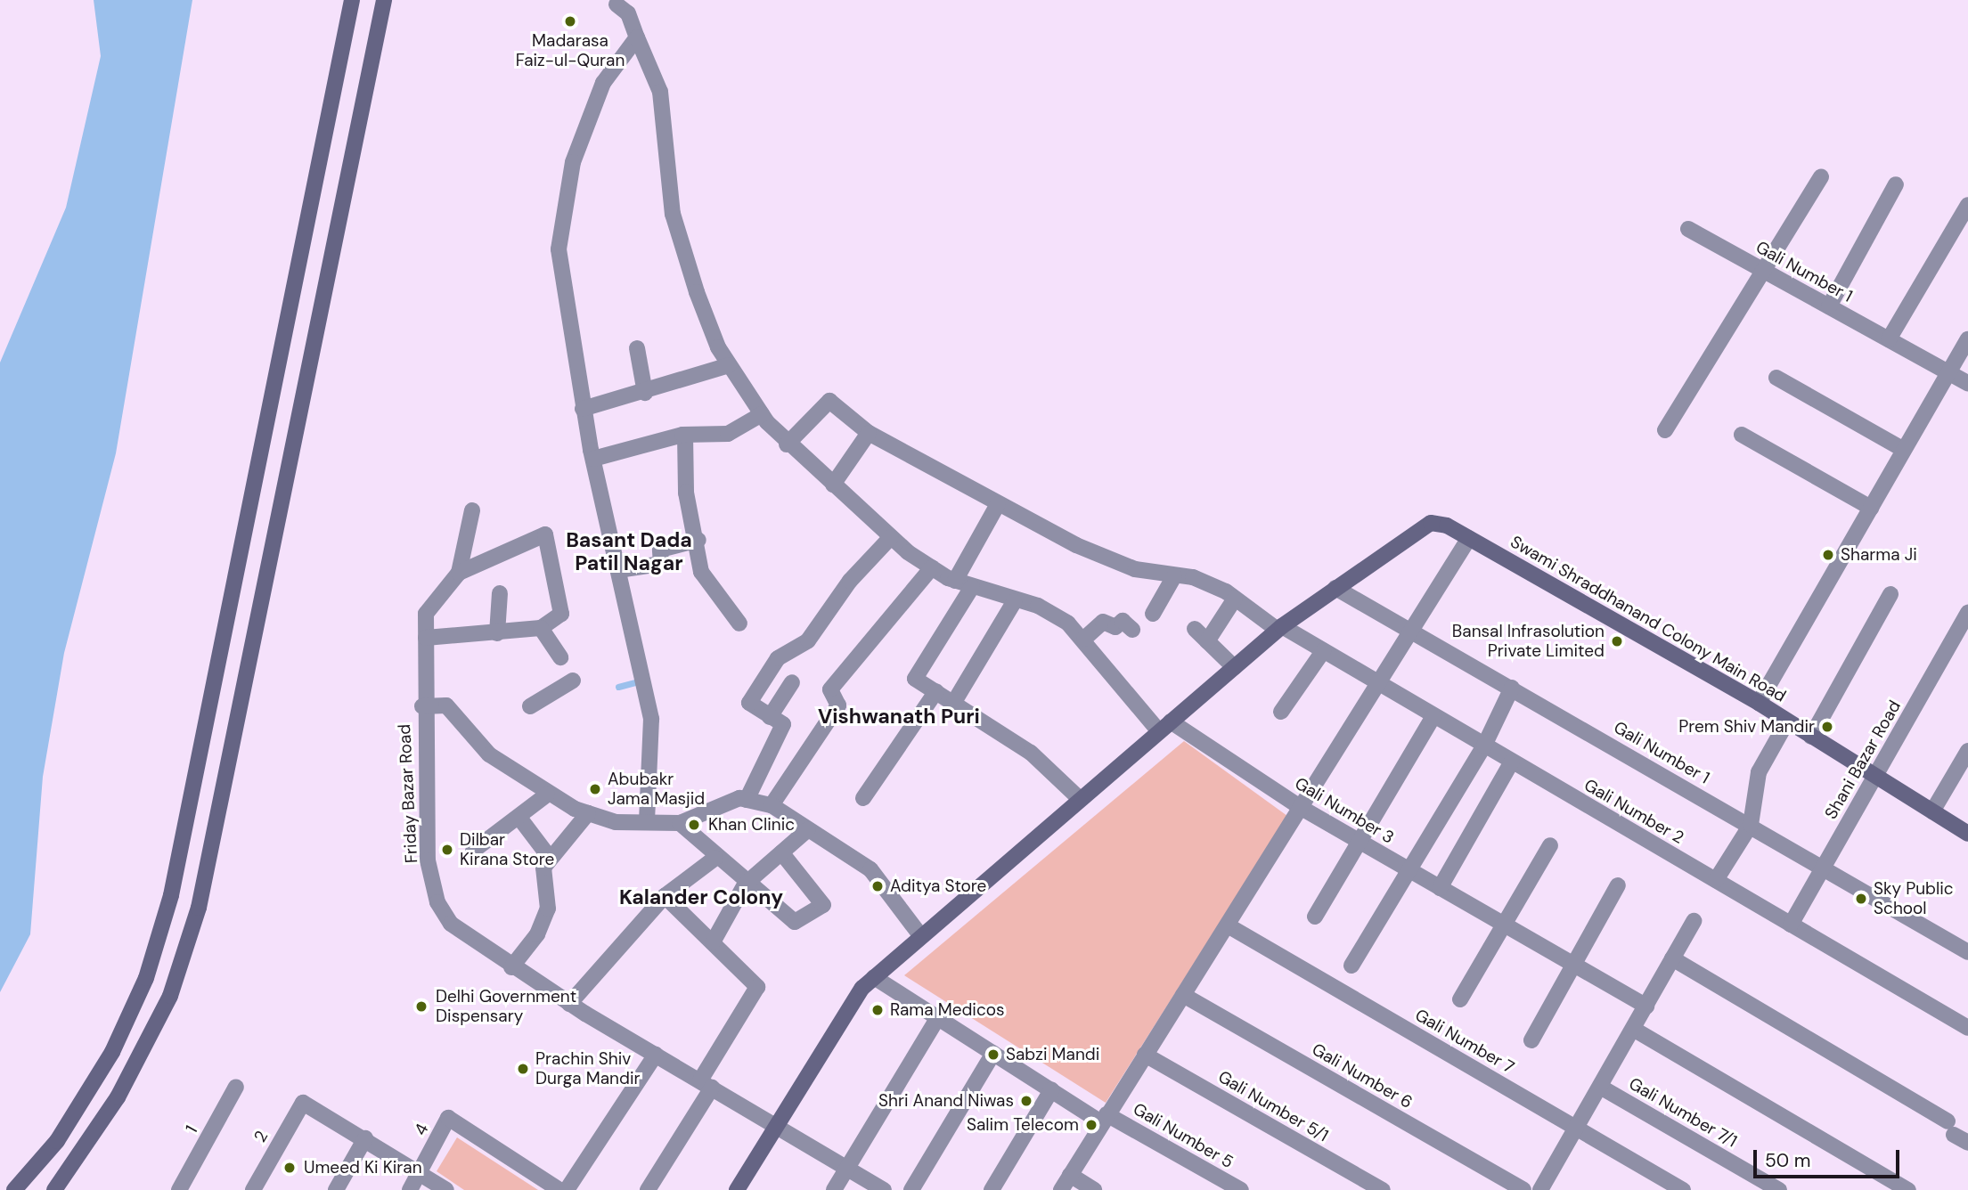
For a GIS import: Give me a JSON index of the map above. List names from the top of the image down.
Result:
{
  "streets": {
    "main road": ["Swami Shraddhanand Colony Main Road"],
    "street": [
      "Gali Number 1",
      "Shani Bazar Road",
      "Friday Bazar Road",
      "Gali Number 3",
      "Gali Number 2",
      "Gali Number 7",
      "Gali Number 6",
      "Gali Number 5/1",
      "Gali Number 7/1",
      "1",
      "4",
      "Gali Number 5",
      "2"
    ]
  },
  "crossings": [
    ["Gali Number 1", "Swami Shraddhanand Colony Main Road"],
    ["Gali Number 1", "Shani Bazar Road"],
    ["Swami Shraddhanand Colony Main Road", "Shani Bazar Road"],
    ["Shani Bazar Road", "Gali Number 2"],
    ["Gali Number 3", "Gali Number 2"]
  ],
  "districts": ["Basant Dada Patil Nagar", "Vishwanath Puri", "Kalander Colony"],
  "places": [
    "Madarasa Faiz-ul-Quran",
    "Sharma Ji",
    "Bansal Infrasolution Private Limited",
    "Prem Shiv Mandir",
    "Abubakr Jama Masjid",
    "Khan Clinic",
    "Dilbar Kirana Store",
    "Aditya Store",
    "Sky Public School",
    "Delhi Government Dispensary",
    "Rama Medicos",
    "Sabzi Mandi",
    "Prachin Shiv Durga Mandir",
    "Shri Anand Niwas",
    "Salim Telecom",
    "Umeed Ki Kiran"
  ],
  "scale_bar": "50 m"
}
